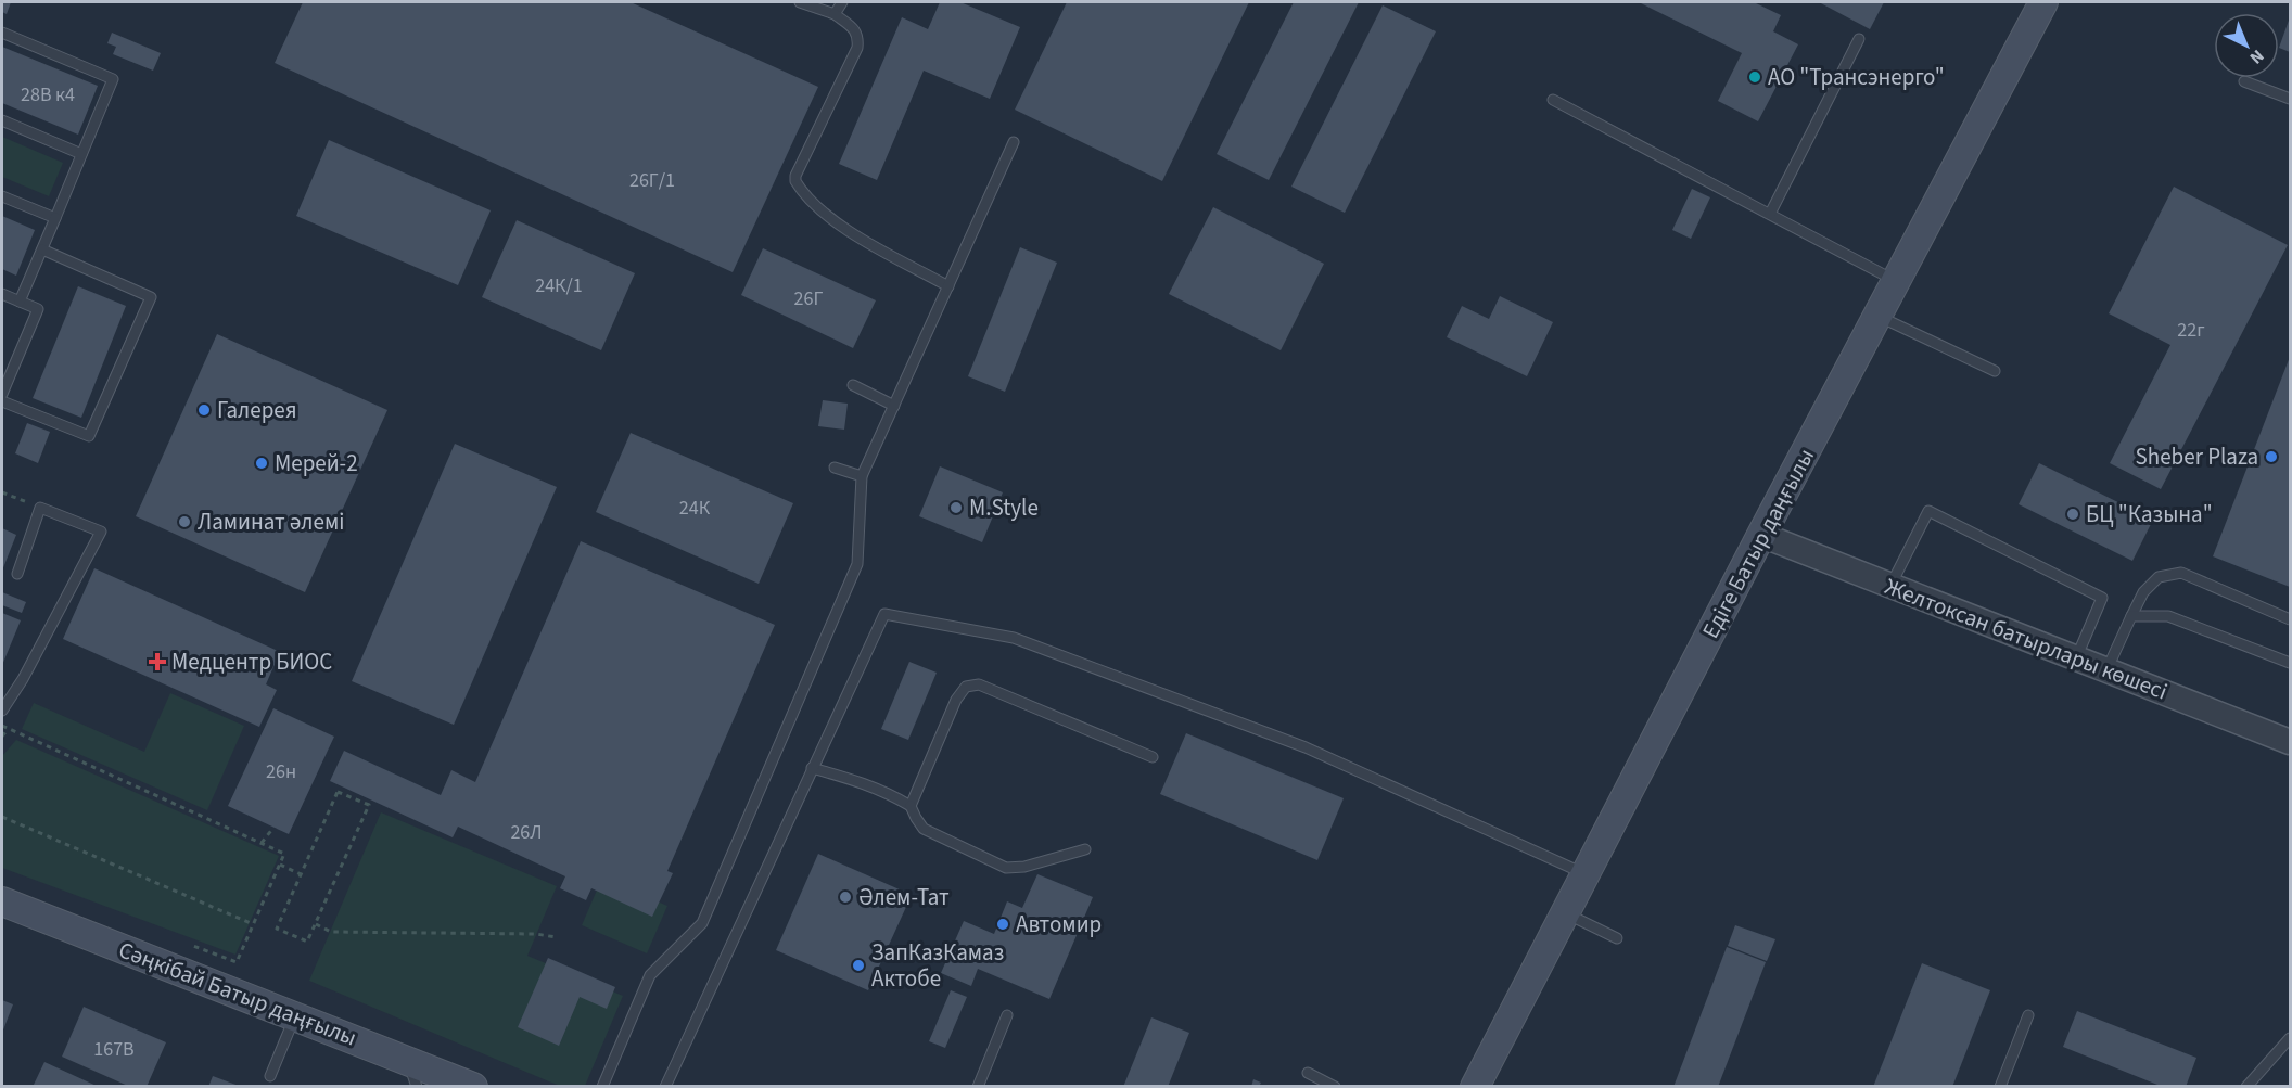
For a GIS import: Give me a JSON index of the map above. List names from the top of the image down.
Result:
{
  "streets": {
    "main road": ["Едіге Батыр даңғылы", "Сәңкібай Батыр даңғылы"],
    "street": ["Желтоксан батырлары көшесі"]
  },
  "crossings": [
    ["Едіге Батыр даңғылы", "Желтоксан батырлары көшесі"]
  ],
  "places": {
    "other": [
      "АО \"Трансэнерго\"",
      "Галерея",
      "Sheber Plaza",
      "Мерей-2",
      "M.Style",
      "БЦ \"Казына\"",
      "Ламинат әлемі",
      "Әлем-Тат",
      "Автомир",
      "ЗапКазКамаз Актобе"
    ],
    "health": ["Медцентр БИОС"]
  },
  "house_numbers": [
    "28В к4",
    "26Г/1",
    "24К/1",
    "26Г",
    "22г",
    "24К",
    "26н",
    "26Л",
    "167В"
  ],
  "north": "bottom right"
}
